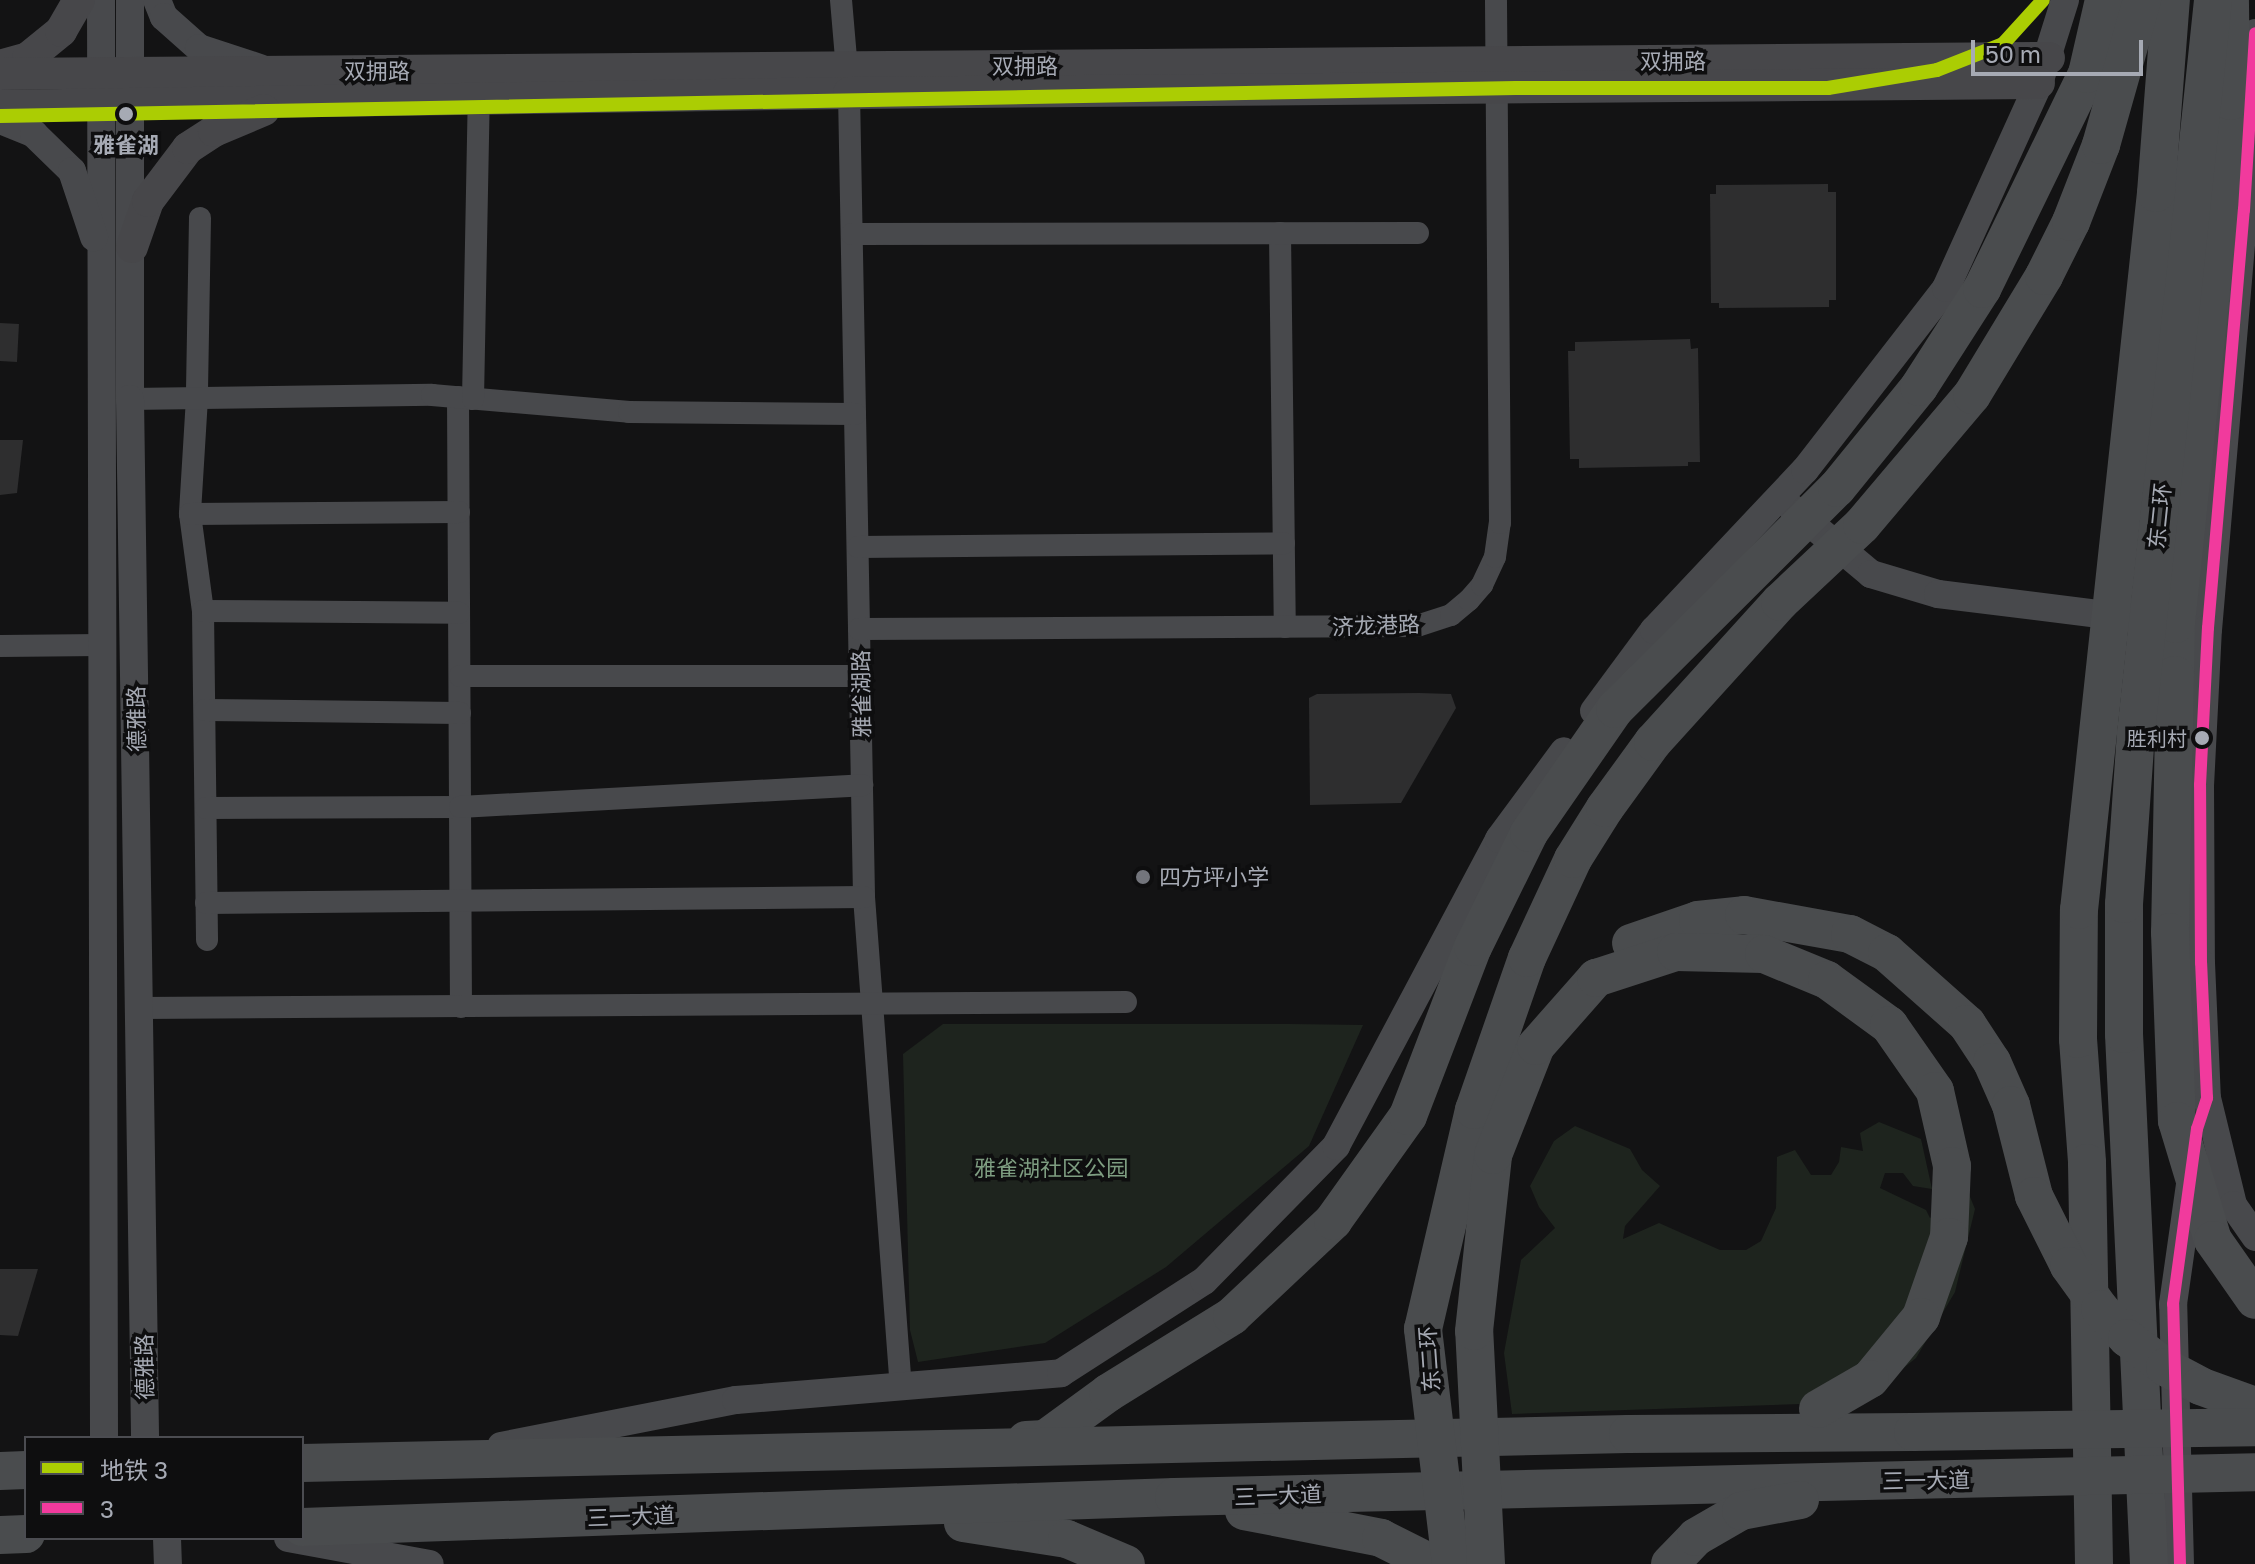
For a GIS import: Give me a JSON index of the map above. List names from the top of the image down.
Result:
{
  "streets": {
    "highway": ["东二环", "三一大道"],
    "main road": ["双拥路"],
    "street": ["济龙港路", "雅雀湖路", "德雅路"]
  },
  "crossings": [
    ["双拥路", "济龙港路"],
    ["双拥路", "雅雀湖路"],
    ["双拥路", "德雅路"],
    ["济龙港路", "雅雀湖路"]
  ],
  "parks": ["雅雀湖社区公园"],
  "places": ["雅雀湖", "胜利村", "四方坪小学"],
  "lines": ["metro line 3", "transit line 3"],
  "legend": ["地铁 3", "3"],
  "scale_bar": "50 m"
}
